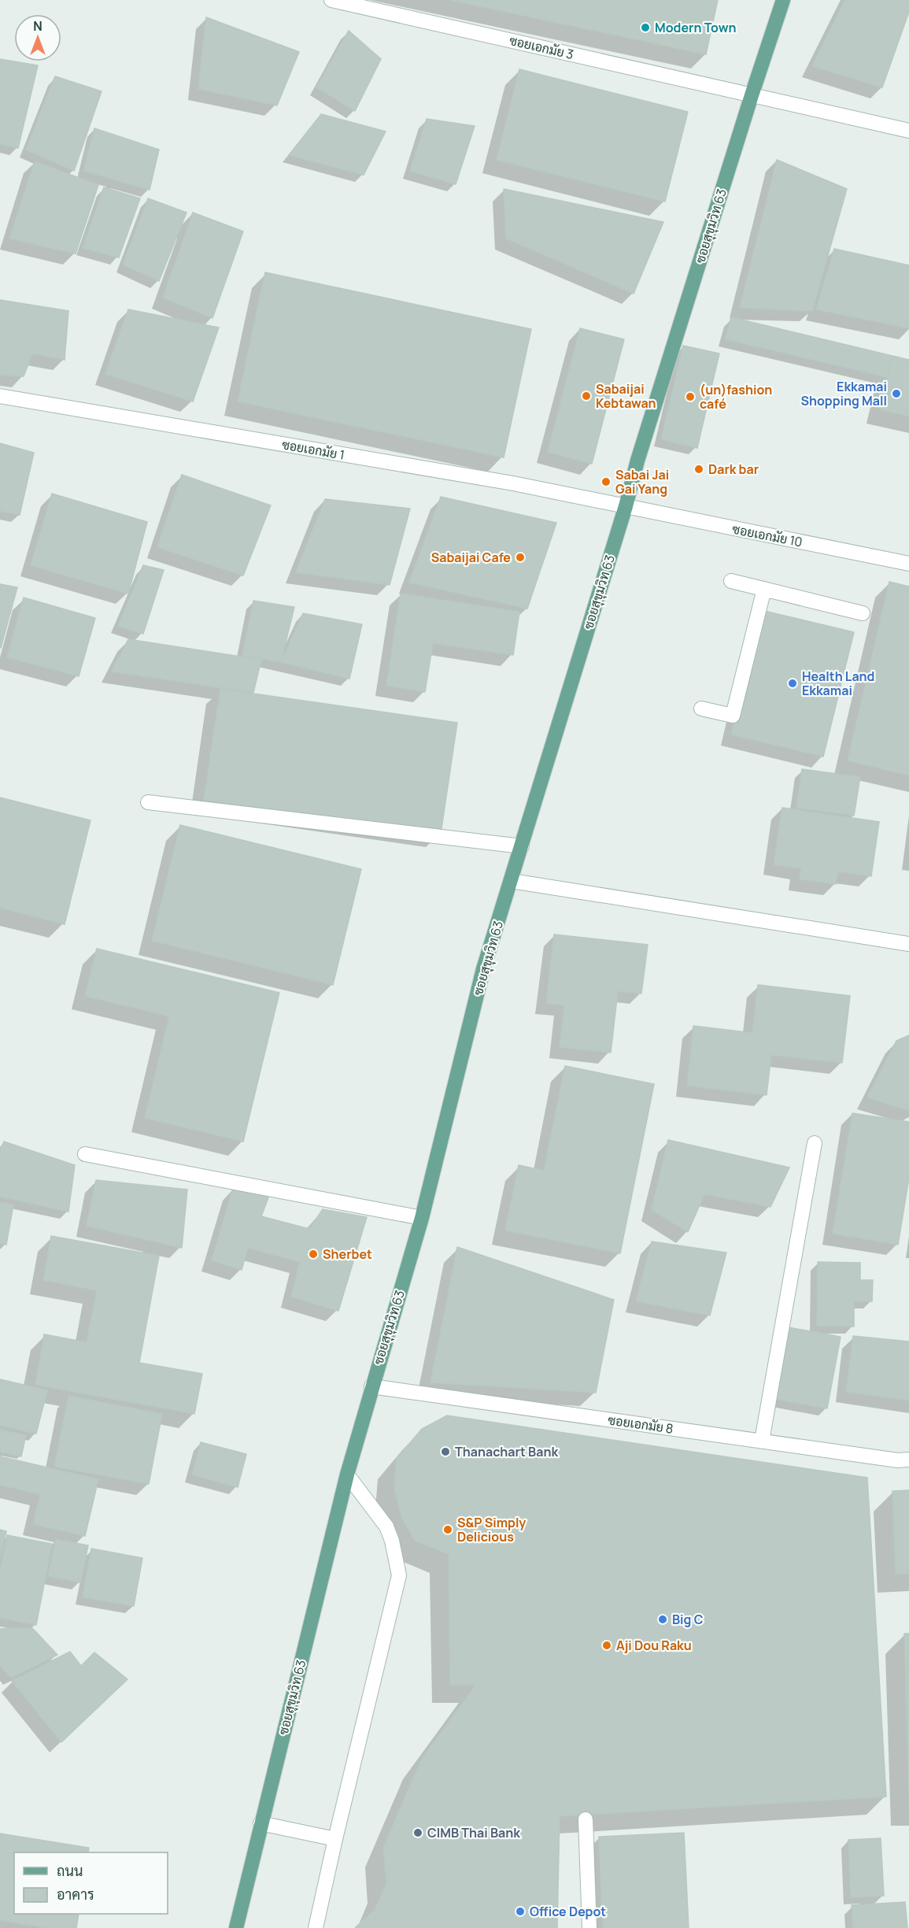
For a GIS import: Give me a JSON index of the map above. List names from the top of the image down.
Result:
{
  "streets": {
    "main road": ["ซอยสุขุมวิท 63"],
    "street": [
      "ซอยเอกมัย 3",
      "ซอยเอกมัย 1",
      "ซอยเอกมัย 10",
      "ซอยเอกมัย 8"
    ]
  },
  "crossings": [
    ["ซอยเอกมัย 3", "ซอยสุขุมวิท 63"],
    ["ซอยสุขุมวิท 63", "ซอยเอกมัย 1"],
    ["ซอยสุขุมวิท 63", "ซอยเอกมัย 10"],
    ["ซอยสุขุมวิท 63", "ซอยเอกมัย 8"],
    ["ซอยเอกมัย 1", "ซอยเอกมัย 10"]
  ],
  "places": [
    "Modern Town",
    "Ekkamai Shopping Mall",
    "Sabaijai Kebtawan",
    "(un)fashion café",
    "Dark bar",
    "Sabai Jai Gai Yang",
    "Sabaijai Cafe",
    "Health Land Ekkamai",
    "Sherbet",
    "Thanachart Bank",
    "S&P Simply Delicious",
    "Big C",
    "Aji Dou Raku",
    "CIMB Thai Bank",
    "Office Depot"
  ],
  "legend": ["ถนน", "อาคาร"],
  "north": "top"
}
